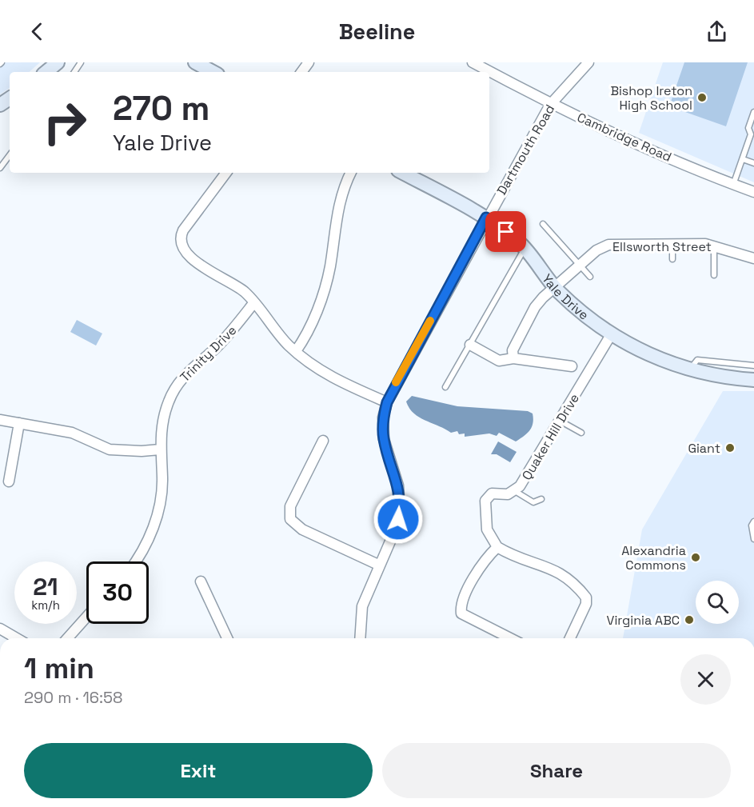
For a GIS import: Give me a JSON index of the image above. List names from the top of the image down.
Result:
{
  "streets": {
    "street": [
      "Cambridge Road",
      "Dartmouth Road",
      "Ellsworth Street",
      "Yale Drive",
      "Trinity Drive",
      "Quaker Hill Drive"
    ]
  },
  "crossings": [
    ["Cambridge Road", "Dartmouth Road"],
    ["Dartmouth Road", "Yale Drive"],
    ["Ellsworth Street", "Yale Drive"],
    ["Yale Drive", "Quaker Hill Drive"]
  ],
  "places": [
    "Bishop Ireton High School",
    "Giant",
    "Alexandria Commons",
    "Virginia ABC"
  ],
  "page": {
    "header": "Beeline",
    "turn": ["270 m", "Yale Drive"],
    "speed": "21 km/h",
    "limit": "30",
    "heading": ["1 min", "290 m · 16:58"],
    "buttons": ["Exit", "Share"]
  }
}
